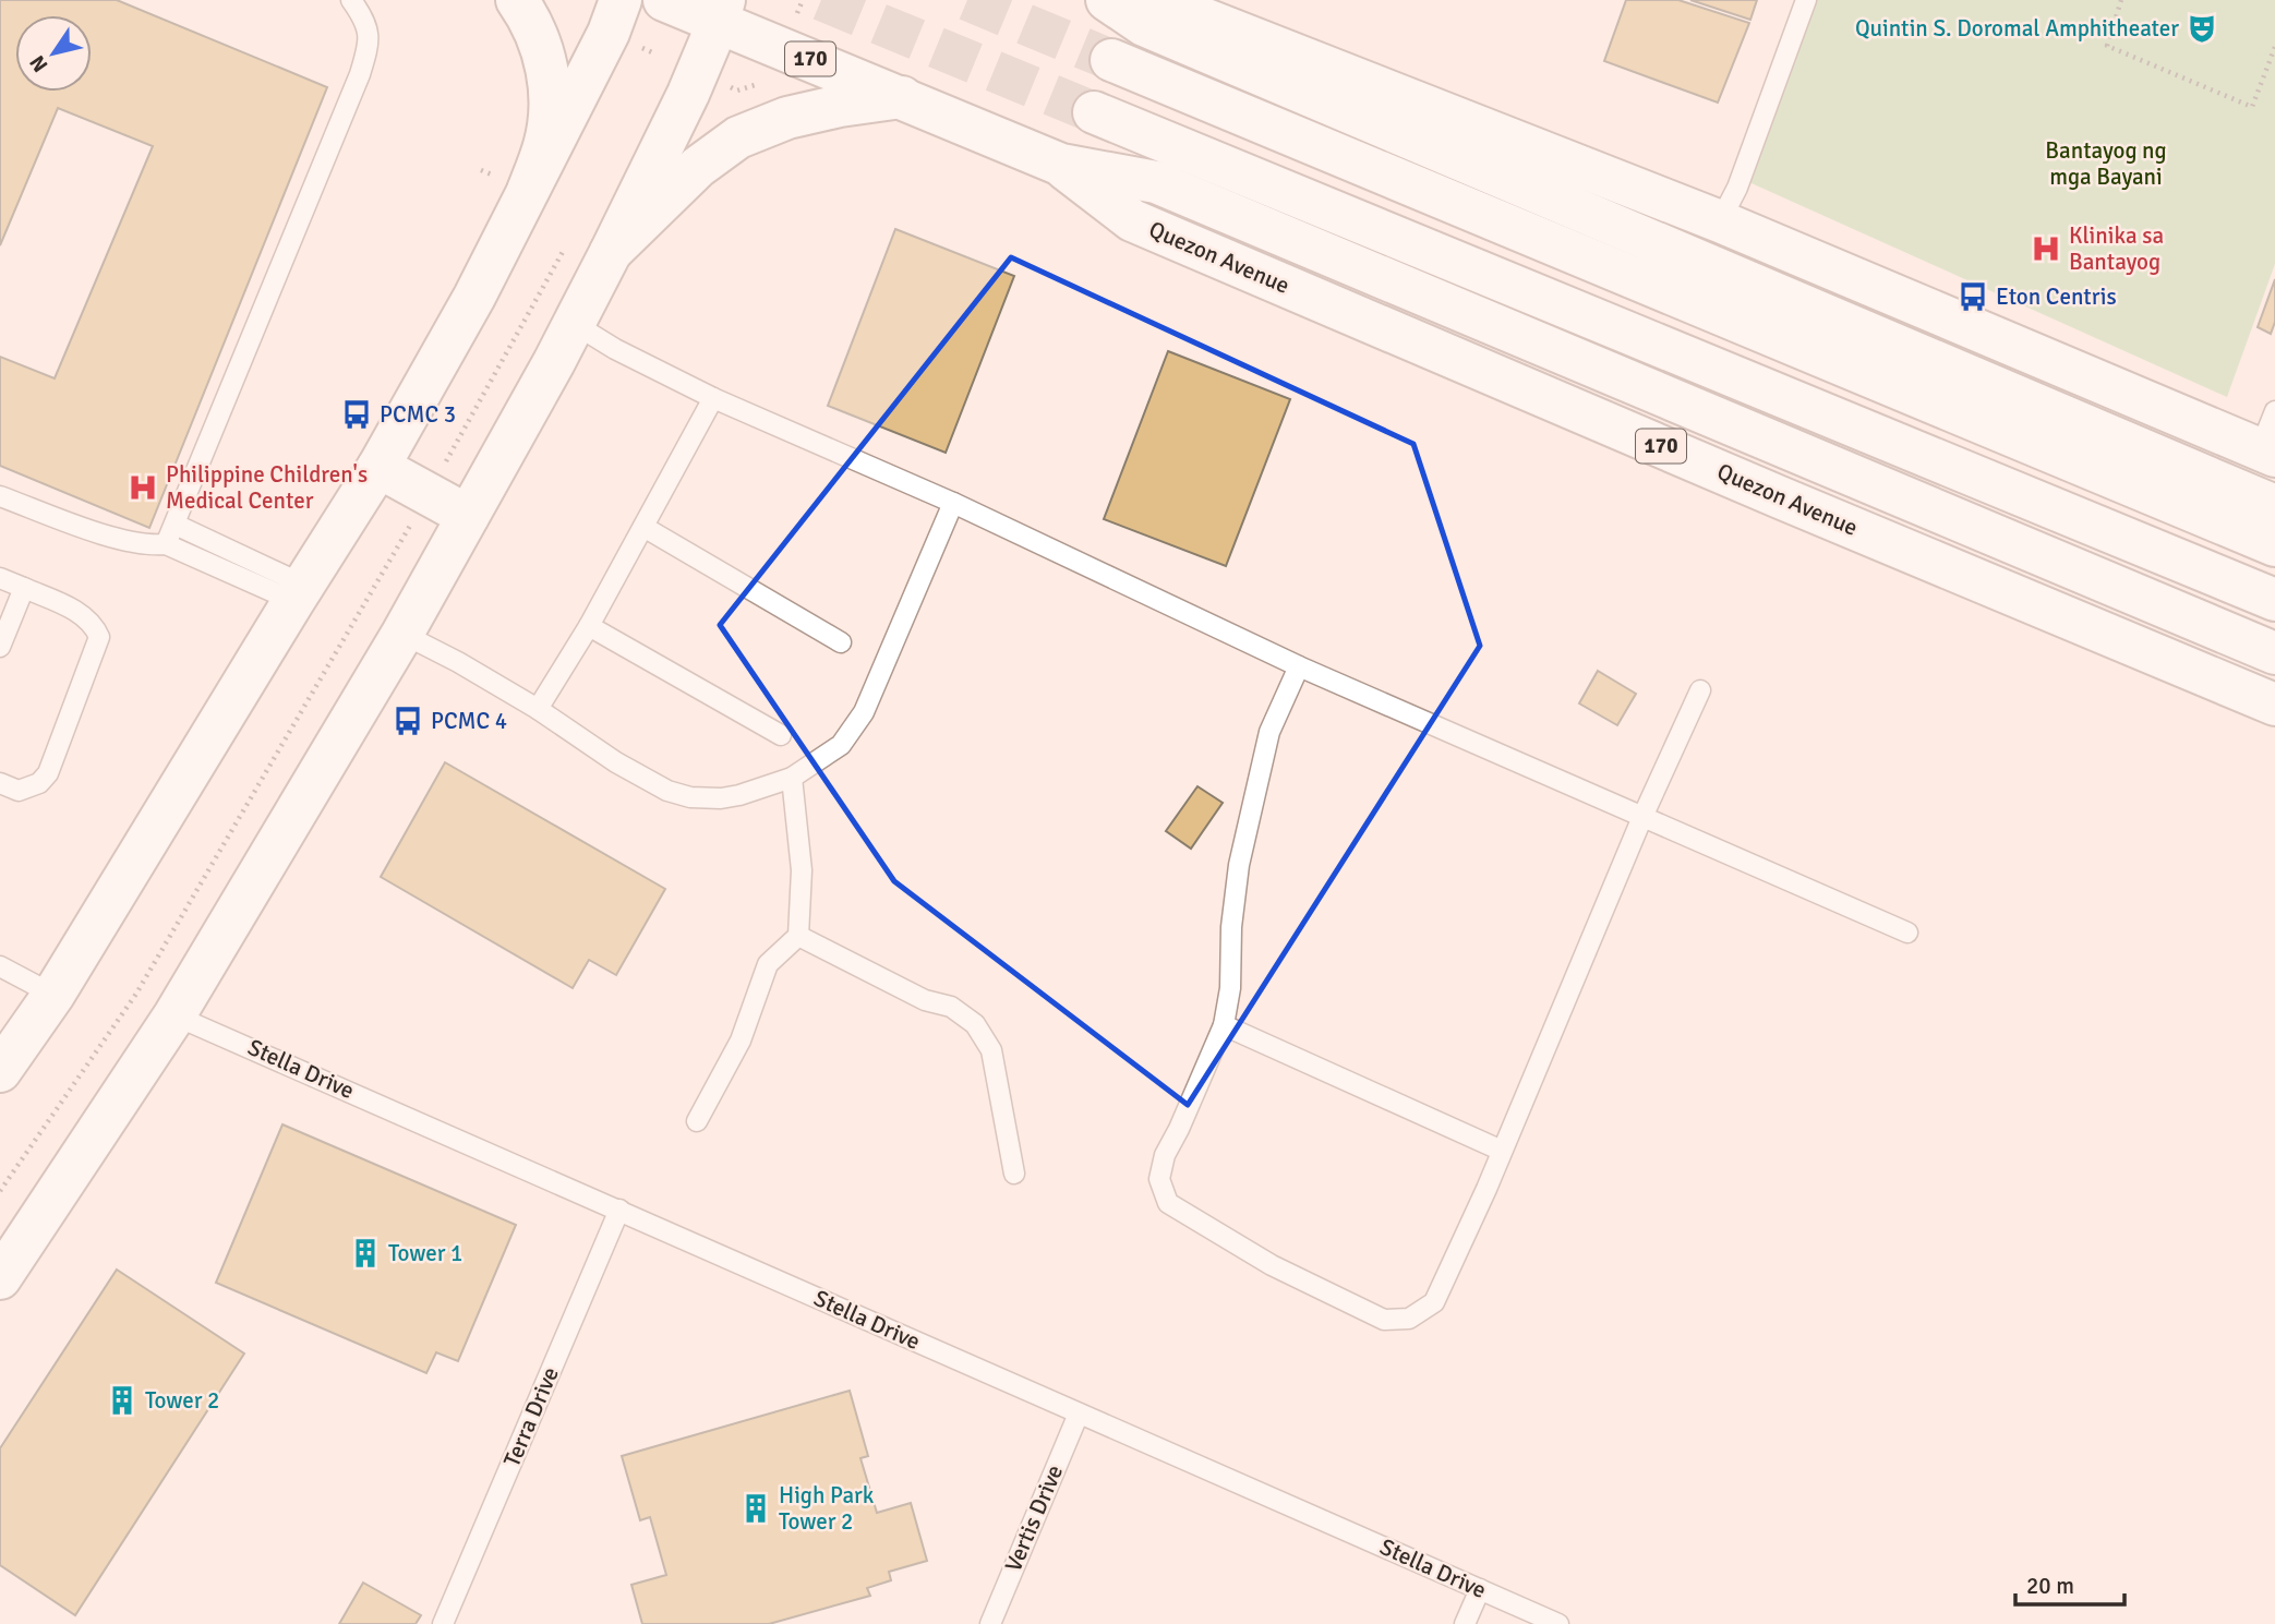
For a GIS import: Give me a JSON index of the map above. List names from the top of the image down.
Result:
{
  "streets": {
    "main road": ["170", "Quezon Avenue"],
    "lane": ["Stella Drive", "Terra Drive", "Vertis Drive"]
  },
  "crossings": [
    ["Stella Drive", "Terra Drive"],
    ["Stella Drive", "Vertis Drive"]
  ],
  "parks": ["Bantayog ng mga Bayani"],
  "places": {
    "theatre": ["Quintin S. Doromal Amphitheater"],
    "hospital": ["Klinika sa Bantayog", "Philippine Children's Medical Center"],
    "bus stop": ["Eton Centris", "PCMC 3", "PCMC 4"],
    "building": ["Tower 1", "Tower 2", "High Park Tower 2"]
  },
  "scale_bar": "20 m",
  "north": "bottom left"
}
